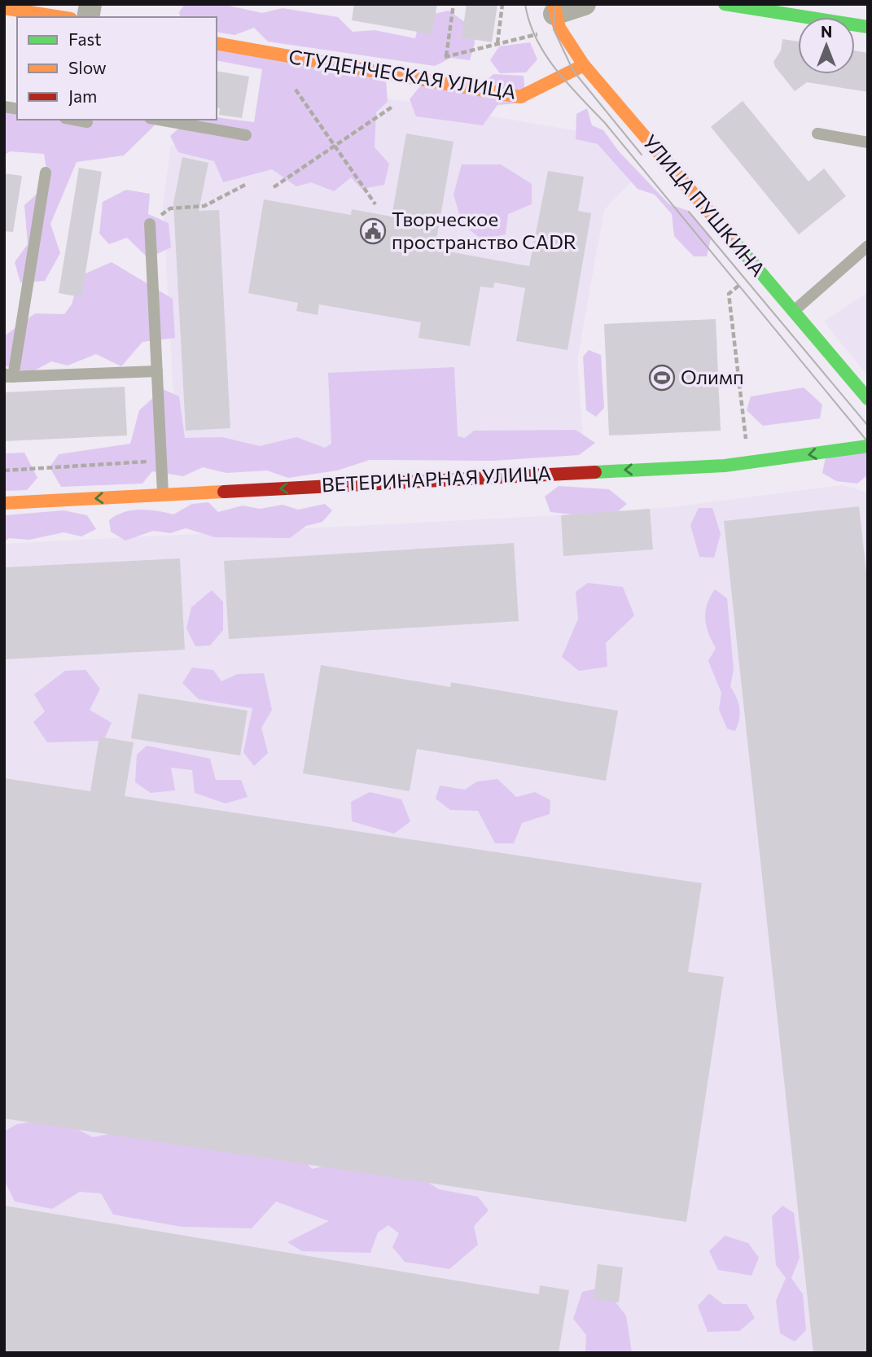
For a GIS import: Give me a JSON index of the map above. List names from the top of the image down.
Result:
{
  "streets": {
    "street": ["СТУДЕНЧЕСКАЯ УЛИЦА", "УЛИЦА ПУШКИНА", "ВЕТЕРИНАРНАЯ УЛИЦА"]
  },
  "crossings": [
    ["СТУДЕНЧЕСКАЯ УЛИЦА", "УЛИЦА ПУШКИНА"]
  ],
  "one_way": ["ВЕТЕРИНАРНАЯ УЛИЦА"],
  "places": {
    "public building": ["Творческое пространство CADR"],
    "sports": ["Олимп"]
  },
  "legend": ["Fast", "Slow", "Jam"],
  "north": "top"
}
